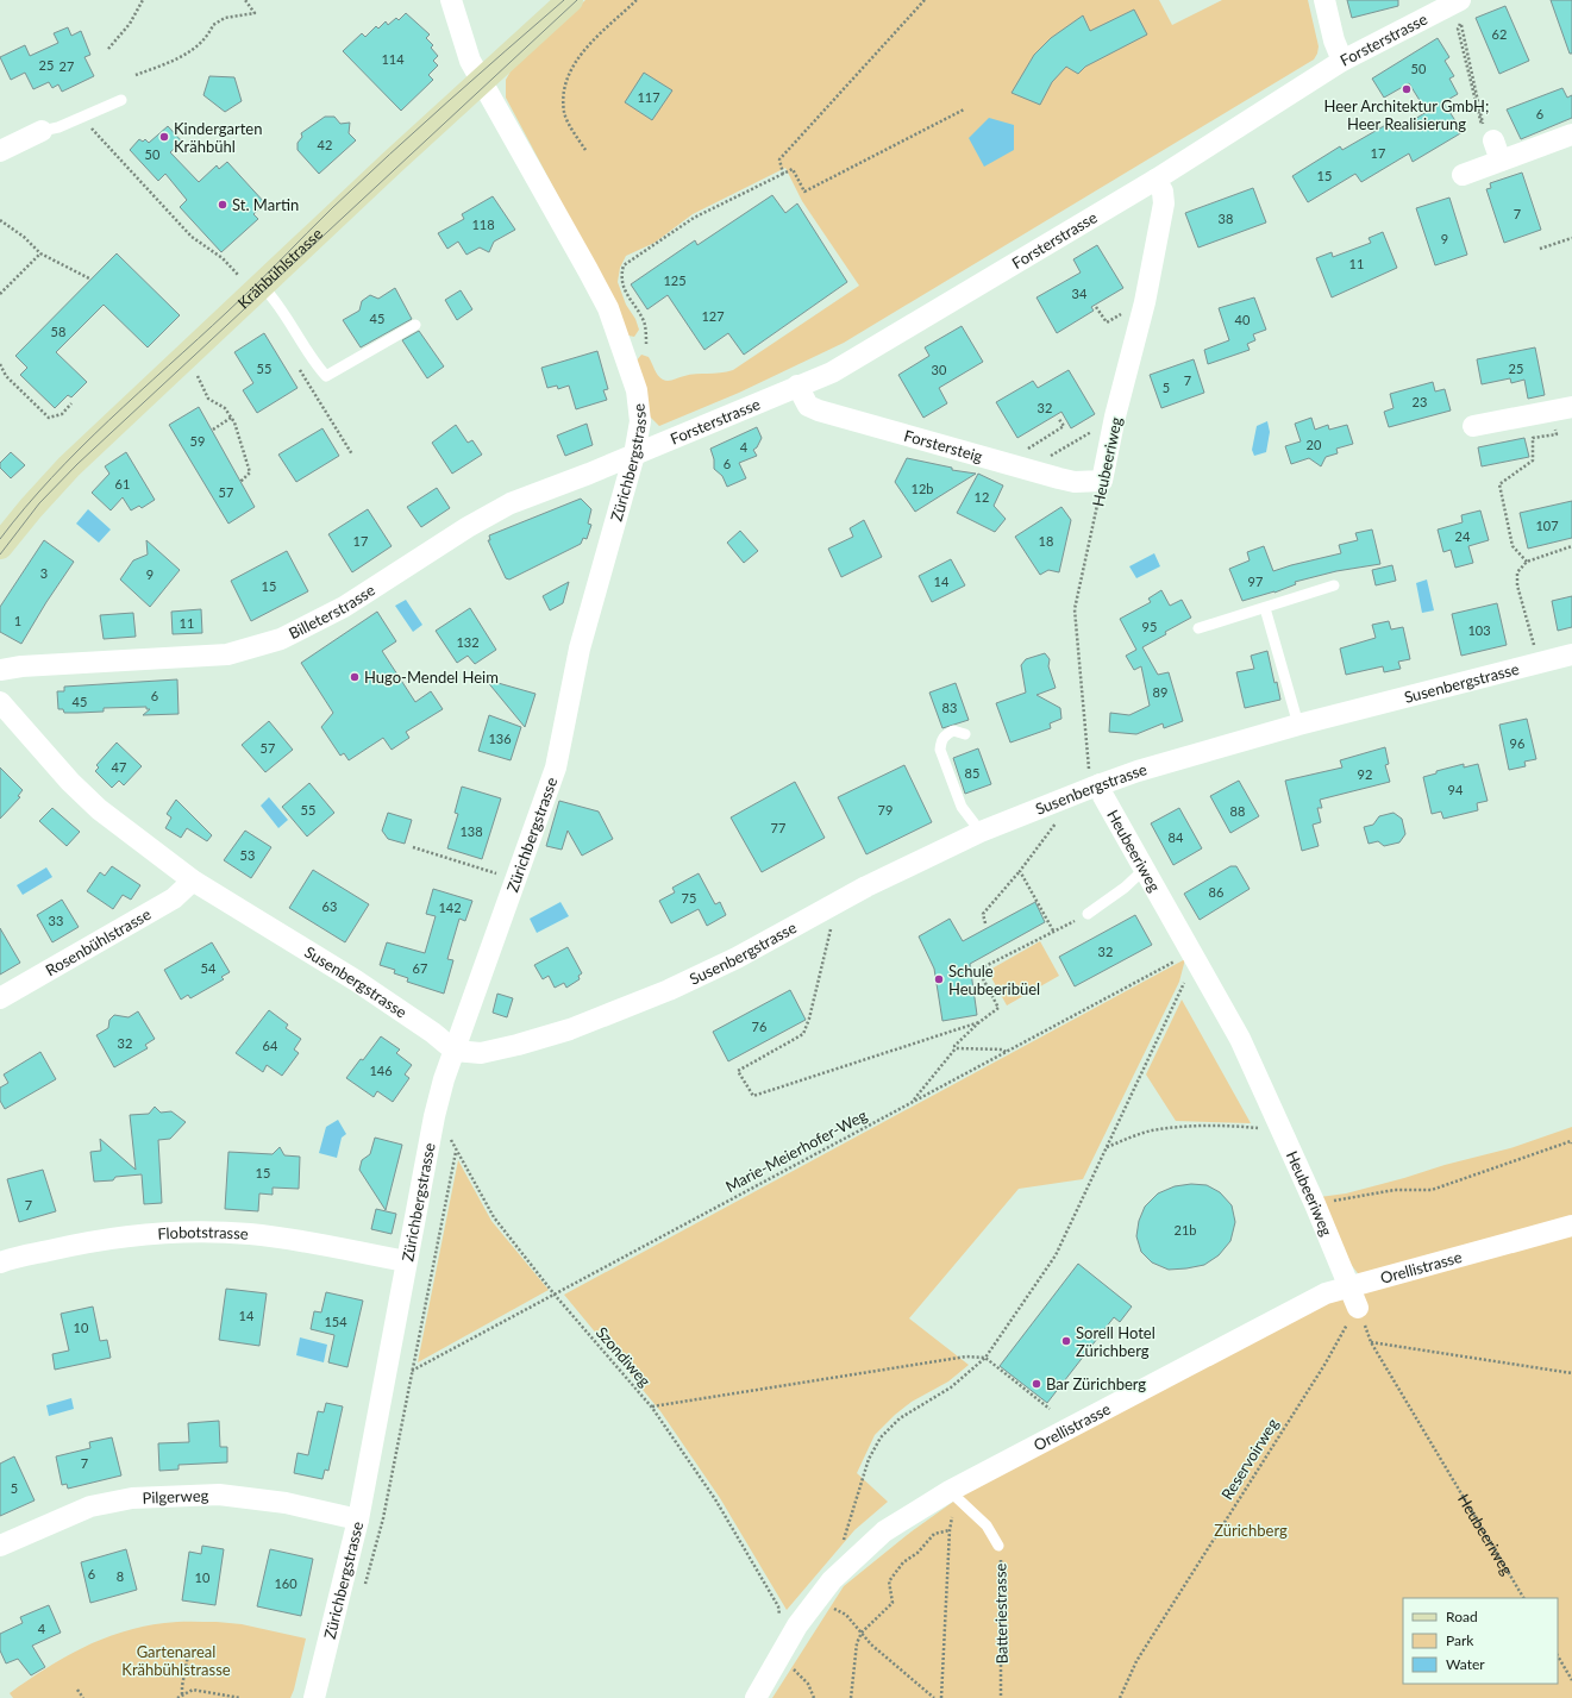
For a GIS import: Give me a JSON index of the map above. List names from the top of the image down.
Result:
{
  "streets": {
    "street": [
      "Forsterstrasse",
      "Krähbühlstrasse",
      "Forstersteig",
      "Zürichbergstrasse",
      "Heubeeriweg",
      "Billeterstrasse",
      "Susenbergstrasse",
      "Rosenbühlstrasse",
      "Flobotstrasse",
      "Orellistrasse",
      "Pilgerweg"
    ],
    "lane": ["Batteriestrasse"],
    "path": ["Marie-Meierhofer-Weg", "Szondiweg", "Reservoirweg"]
  },
  "crossings": [
    ["Forsterstrasse", "Forstersteig"],
    ["Forsterstrasse", "Zürichbergstrasse"],
    ["Forsterstrasse", "Heubeeriweg"],
    ["Forsterstrasse", "Billeterstrasse"],
    ["Krähbühlstrasse", "Zürichbergstrasse"],
    ["Forstersteig", "Heubeeriweg"],
    ["Zürichbergstrasse", "Billeterstrasse"],
    ["Zürichbergstrasse", "Susenbergstrasse"],
    ["Zürichbergstrasse", "Flobotstrasse"],
    ["Zürichbergstrasse", "Pilgerweg"],
    ["Heubeeriweg", "Susenbergstrasse"],
    ["Heubeeriweg", "Marie-Meierhofer-Weg"],
    ["Heubeeriweg", "Orellistrasse"],
    ["Heubeeriweg", "Reservoirweg"],
    ["Susenbergstrasse", "Rosenbühlstrasse"],
    ["Marie-Meierhofer-Weg", "Szondiweg"],
    ["Orellistrasse", "Batteriestrasse"]
  ],
  "parks": ["Zürichberg", "Gartenareal Krähbühlstrasse"],
  "places": [
    "Heer Architektur GmbH; Heer Realisierung",
    "Kindergarten Krähbühl",
    "St. Martin",
    "Hugo-Mendel Heim",
    "Schule Heubeeribüel",
    "Sorell Hotel Zürichberg",
    "Bar Zürichberg"
  ],
  "house_numbers": [
    "62",
    "114",
    "25",
    "27",
    "50",
    "117",
    "6",
    "42",
    "17",
    "50",
    "15",
    "7",
    "38",
    "118",
    "9",
    "11",
    "125",
    "34",
    "127",
    "45",
    "40",
    "58",
    "55",
    "25",
    "30",
    "7",
    "5",
    "23",
    "32",
    "59",
    "20",
    "4",
    "6",
    "61",
    "12b",
    "57",
    "12",
    "107",
    "24",
    "17",
    "18",
    "3",
    "9",
    "14",
    "97",
    "15",
    "1",
    "11",
    "95",
    "103",
    "132",
    "89",
    "6",
    "45",
    "83",
    "136",
    "96",
    "57",
    "47",
    "85",
    "92",
    "94",
    "55",
    "79",
    "88",
    "77",
    "138",
    "84",
    "53",
    "86",
    "75",
    "63",
    "142",
    "33",
    "32",
    "54",
    "67",
    "76",
    "32",
    "64",
    "146",
    "15",
    "7",
    "21b",
    "14",
    "154",
    "10",
    "7",
    "5",
    "6",
    "8",
    "10",
    "160",
    "4"
  ],
  "legend": ["Road", "Park", "Water"]
}
